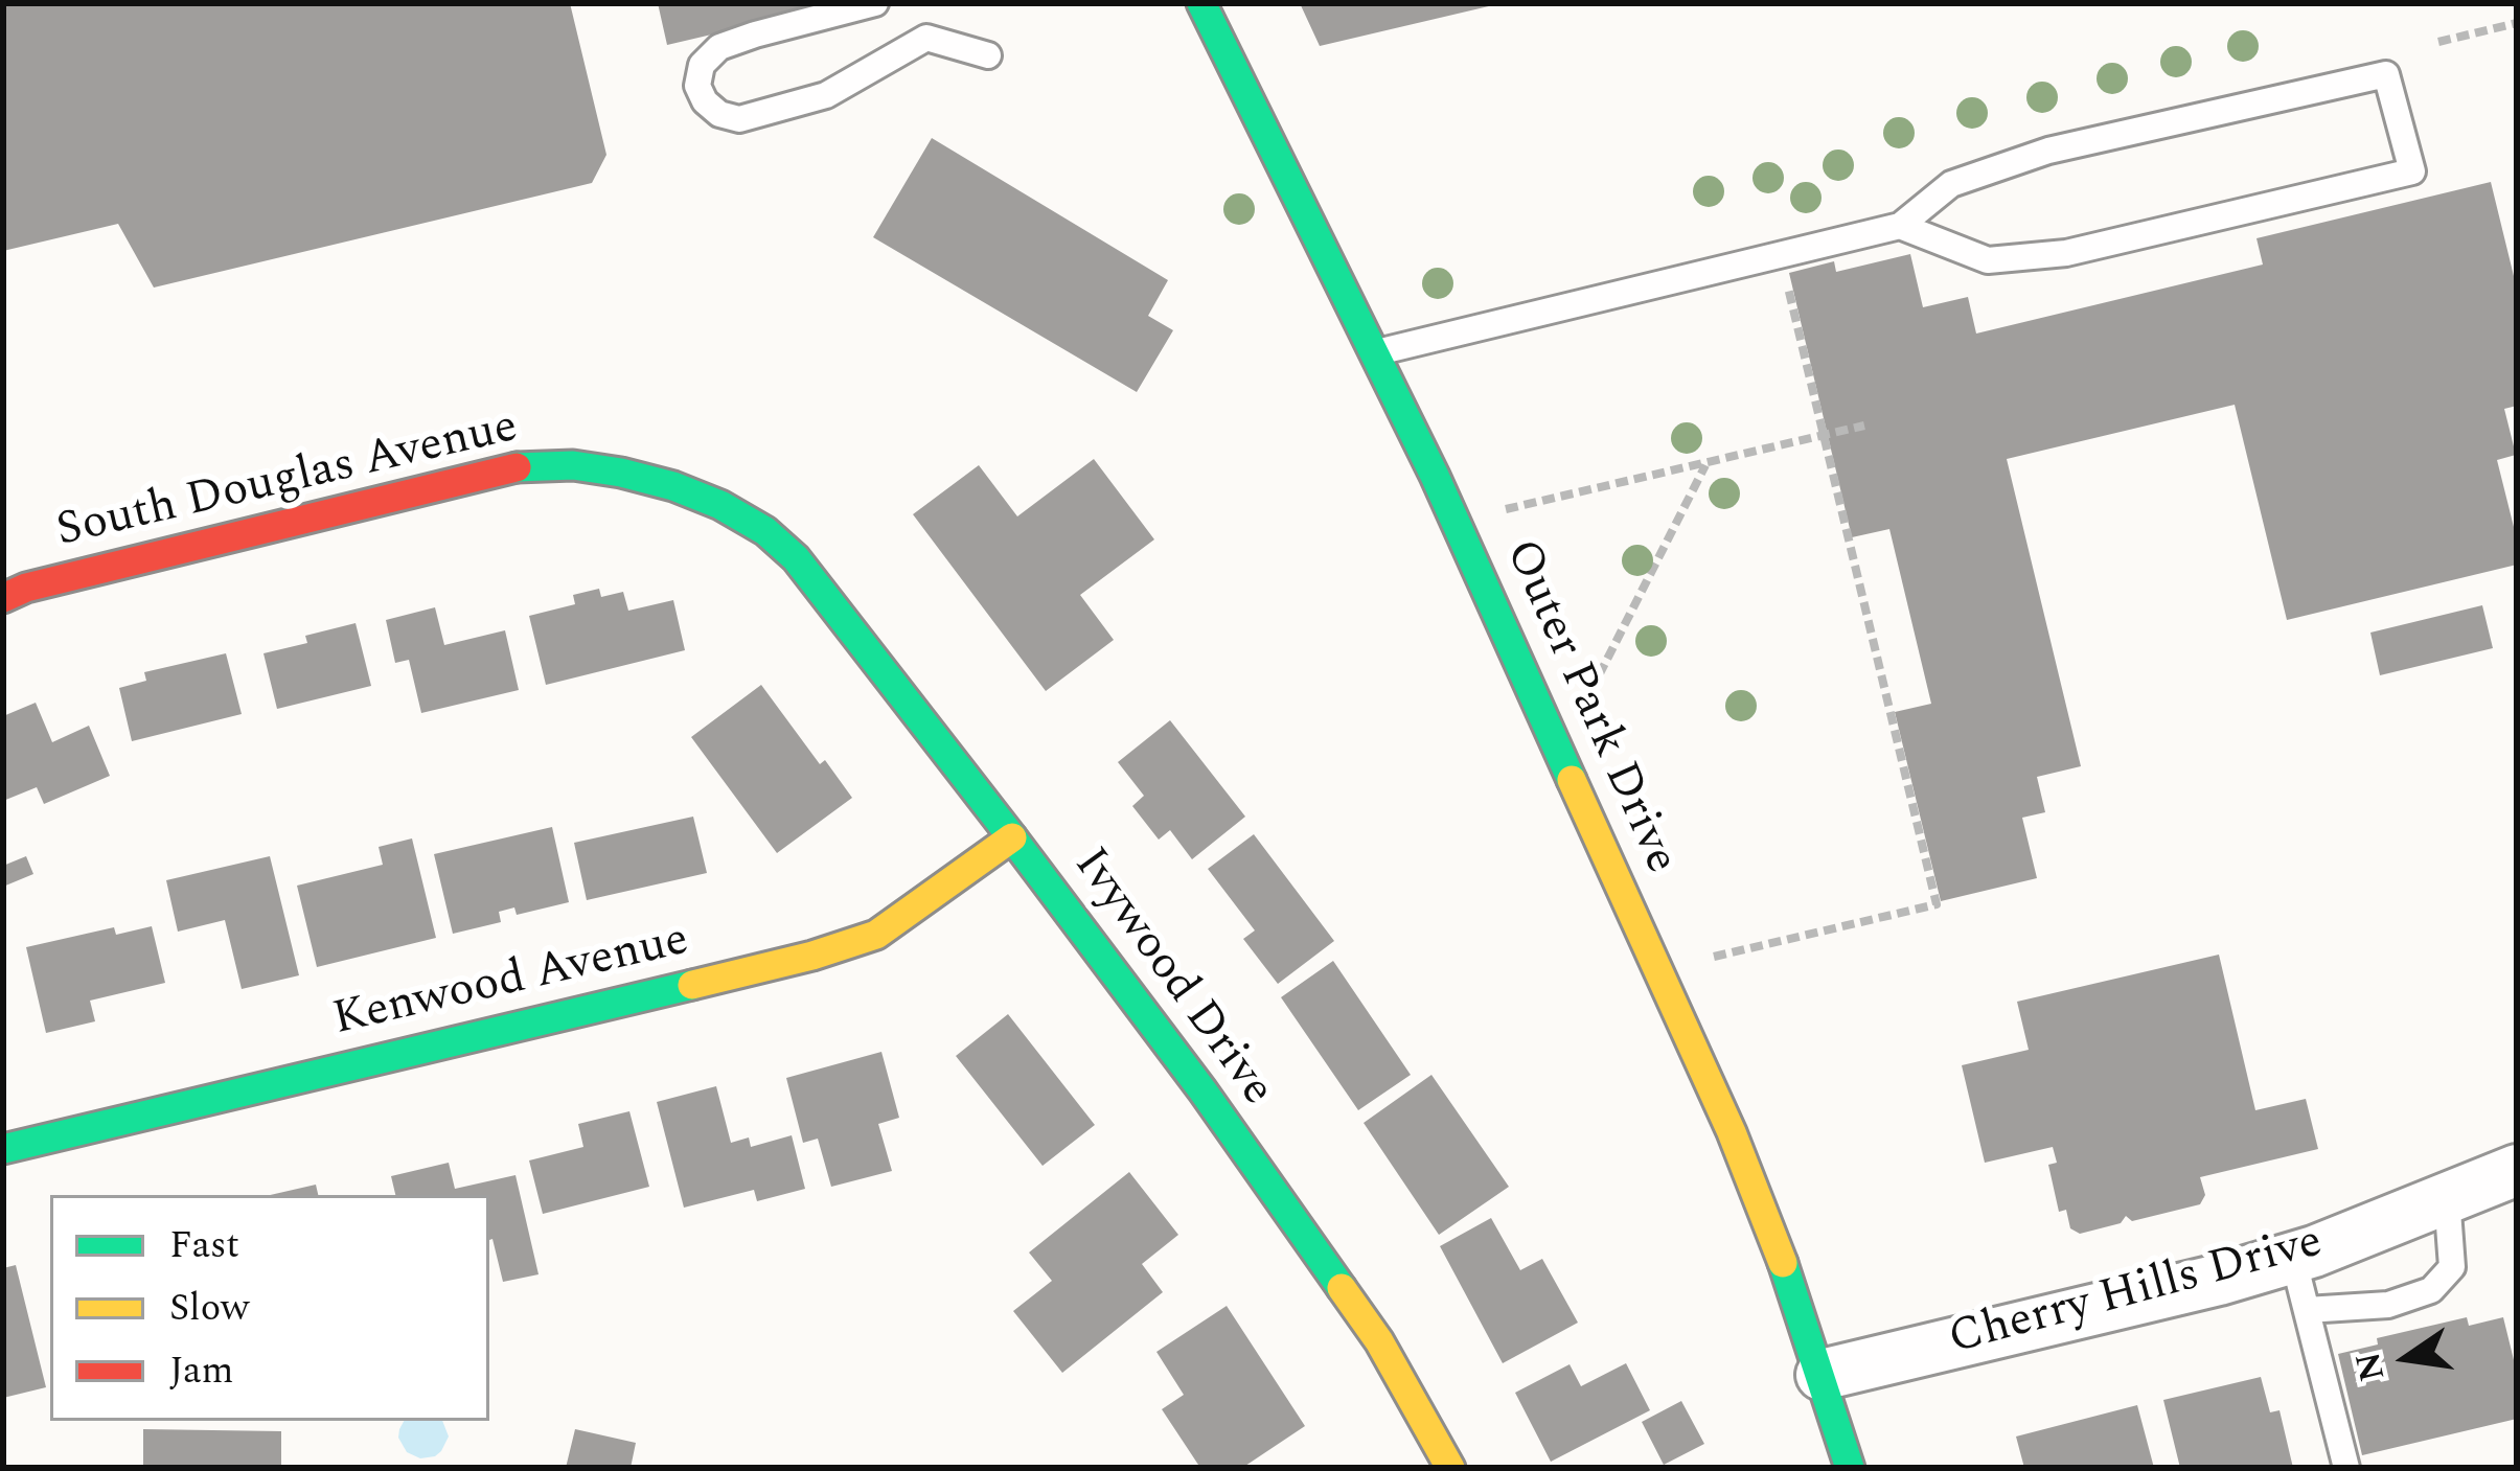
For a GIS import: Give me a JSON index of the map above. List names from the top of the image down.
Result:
{
  "streets": {
    "street": [
      "South Douglas Avenue",
      "Outer Park Drive",
      "Ivywood Drive",
      "Kenwood Avenue",
      "Cherry Hills Drive"
    ]
  },
  "crossings": [
    ["South Douglas Avenue", "Ivywood Drive"],
    ["Outer Park Drive", "Cherry Hills Drive"],
    ["Ivywood Drive", "Kenwood Avenue"]
  ],
  "legend": ["Fast", "Slow", "Jam"],
  "north": "left"
}
